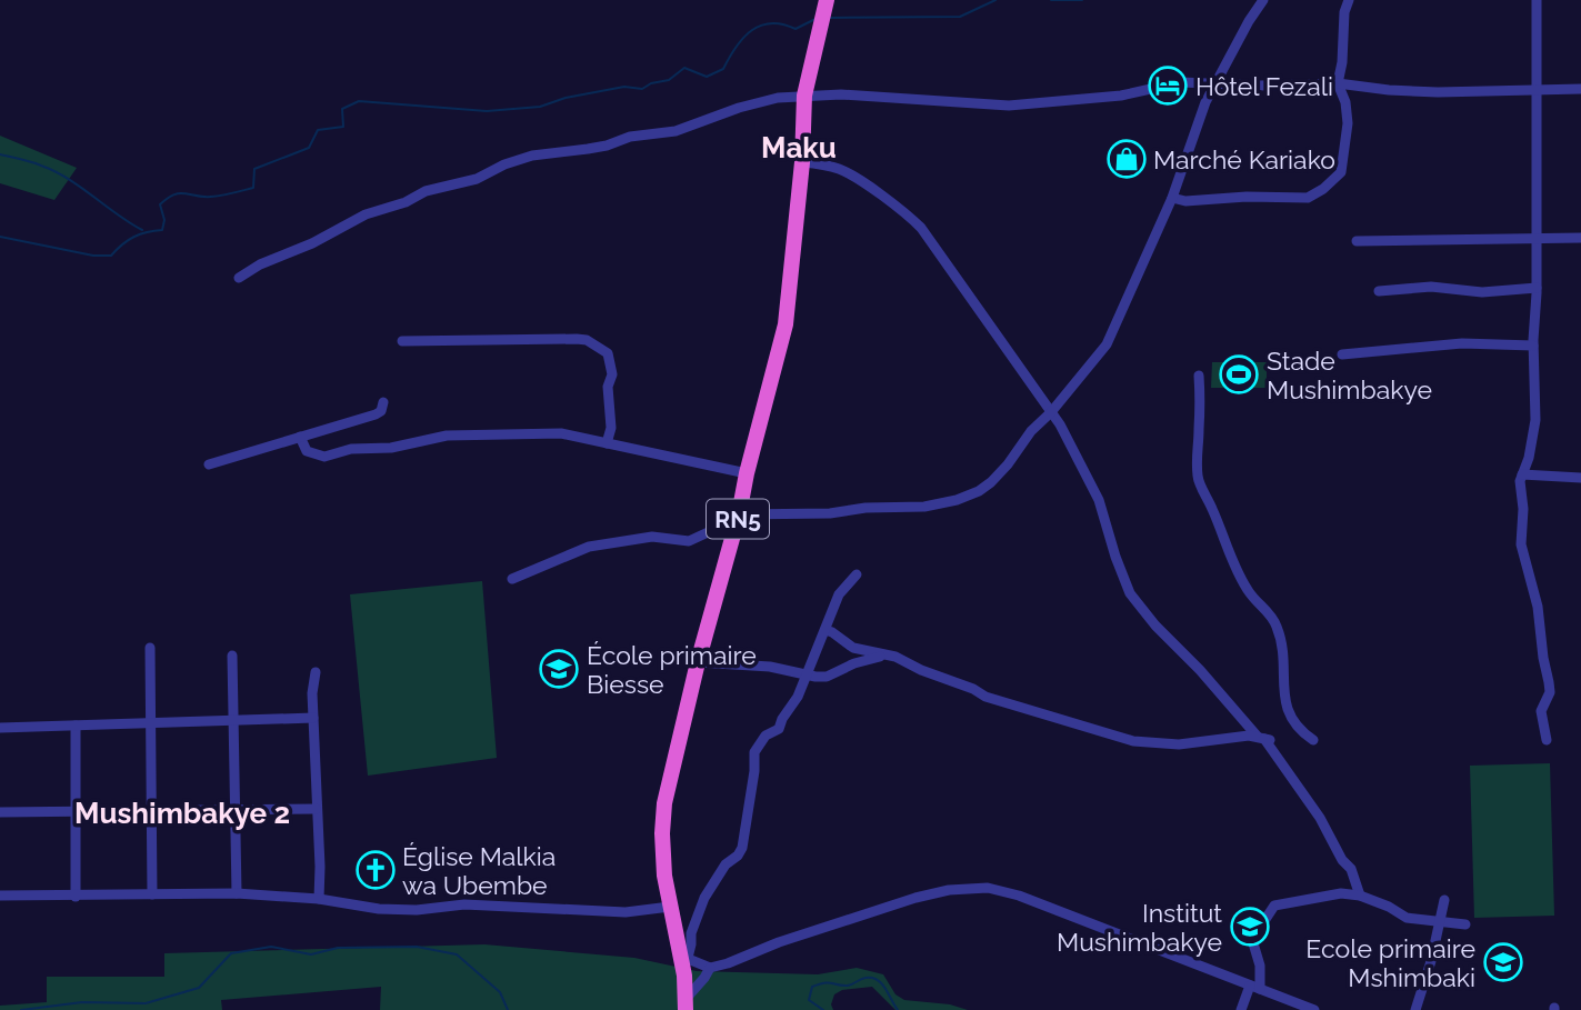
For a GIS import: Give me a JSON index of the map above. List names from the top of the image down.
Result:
{
  "streets": {
    "highway": ["RN5"]
  },
  "districts": ["Maku", "Mushimbakye 2"],
  "places": {
    "hotel": ["Hôtel Fezali"],
    "shop": ["Marché Kariako"],
    "sports": ["Stade Mushimbakye"],
    "school or university": ["École primaire Biesse", "Institut Mushimbakye", "Ecole primaire Mshimbaki"],
    "church": ["Église Malkia wa Ubembe"]
  }
}
